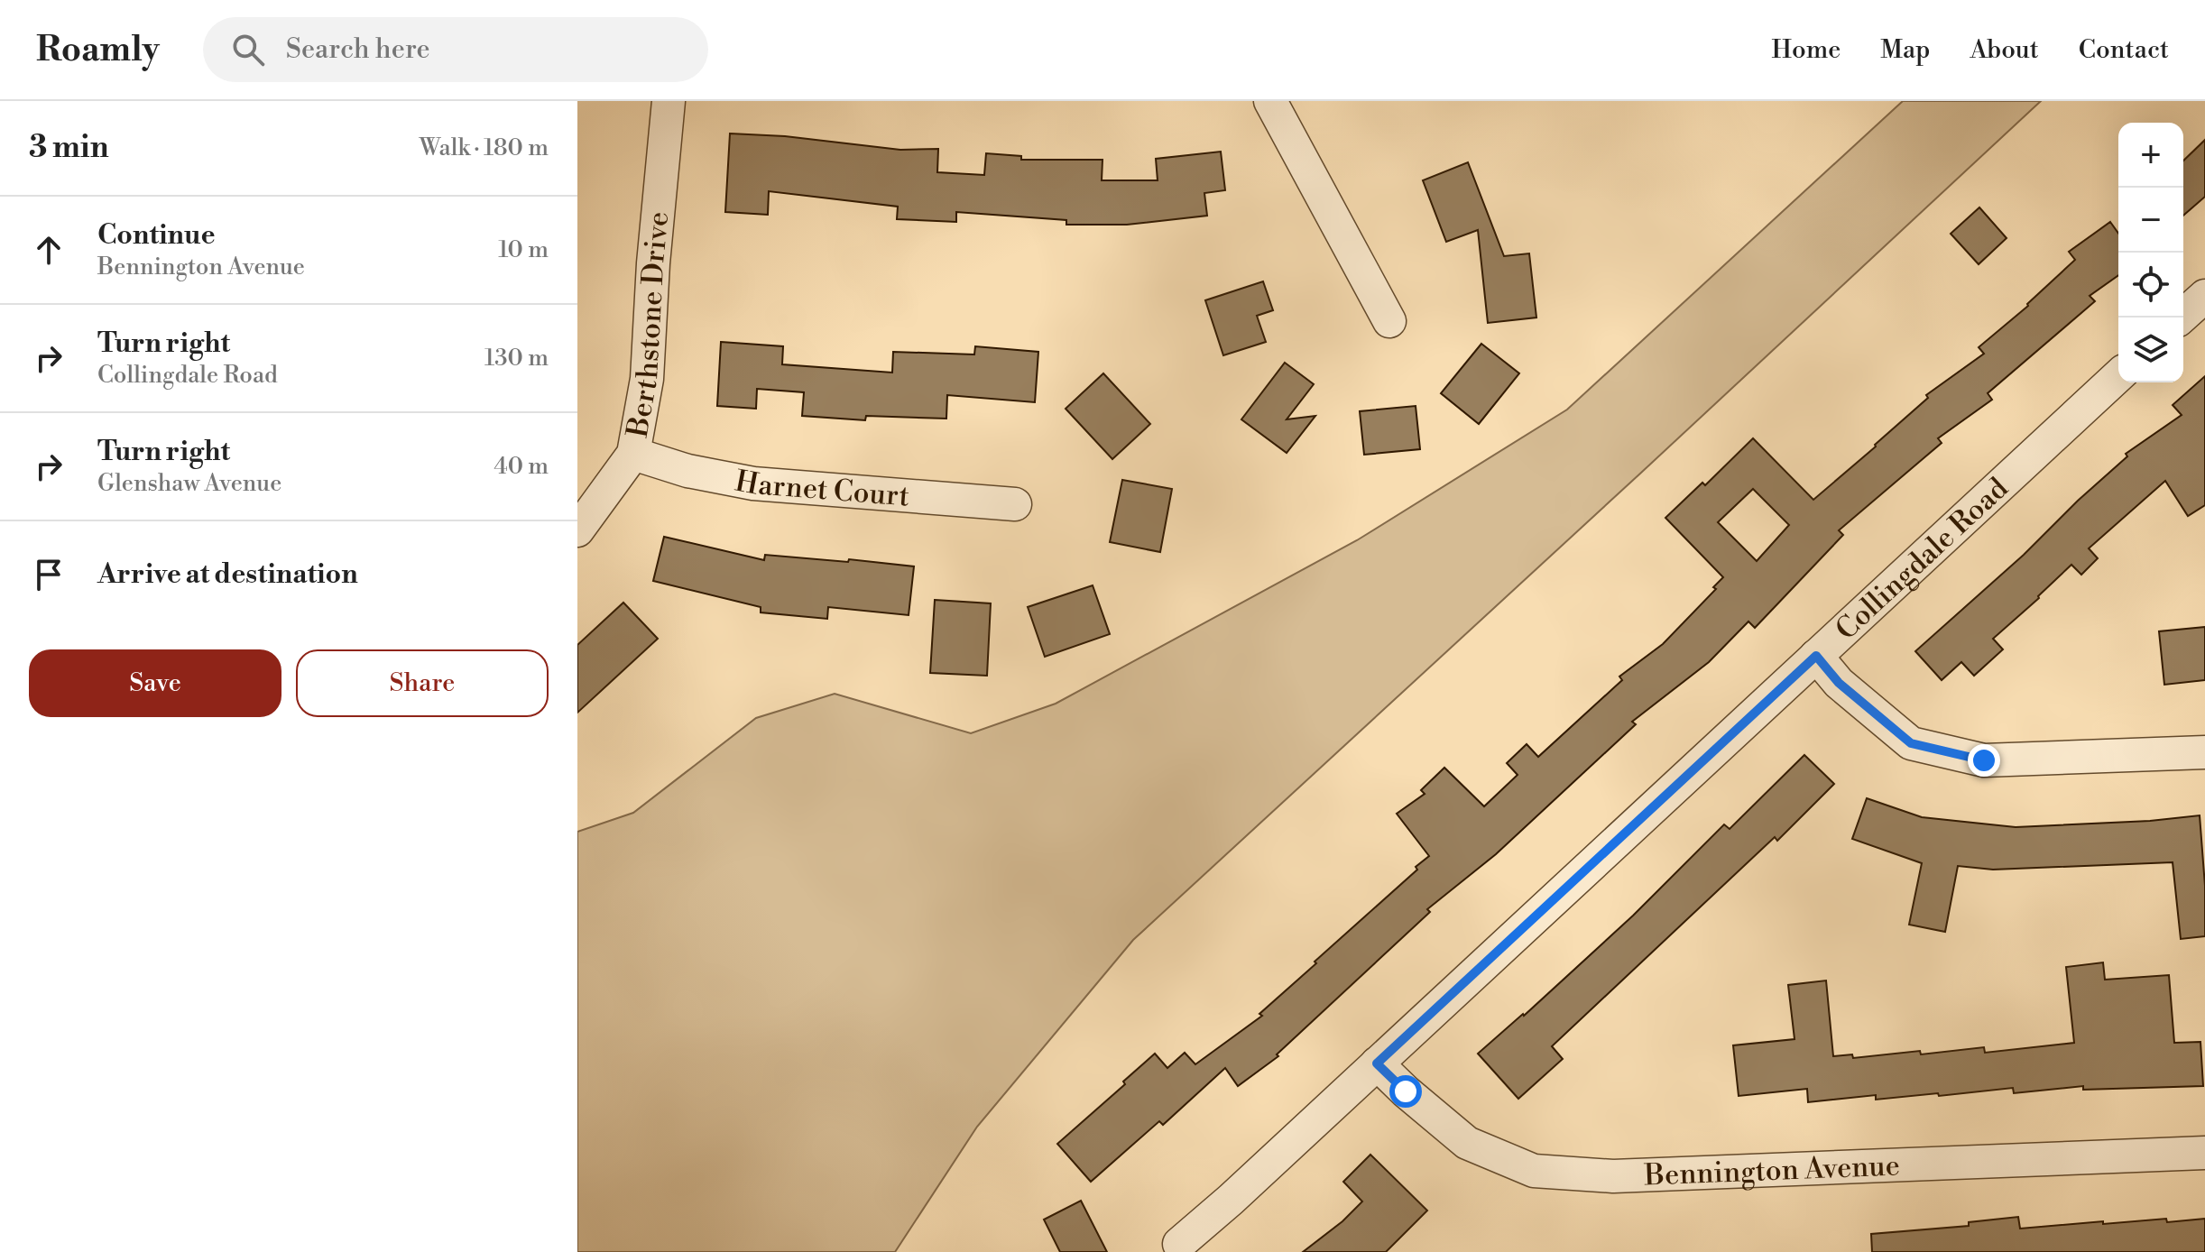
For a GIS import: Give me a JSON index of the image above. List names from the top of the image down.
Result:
{
  "streets": {
    "street": [
      "Berthstone Drive",
      "Harnet Court",
      "Collingdale Road",
      "Bennington Avenue"
    ]
  },
  "crossings": [
    ["Berthstone Drive", "Harnet Court"],
    ["Collingdale Road", "Bennington Avenue"]
  ],
  "page": {
    "header": "Roamly",
    "search": "Search here",
    "nav": [
      "Home",
      "Map",
      "About",
      "Contact"
    ],
    "heading": ["3 min", "Walk · 180 m"],
    "map_buttons": ["+", "−"],
    "list": [
      ["Continue", "Bennington Avenue", "10 m"],
      ["Turn right", "Collingdale Road", "130 m"],
      ["Turn right", "Glenshaw Avenue", "40 m"],
      "Arrive at destination"
    ],
    "buttons": ["Save", "Share"]
  }
}
